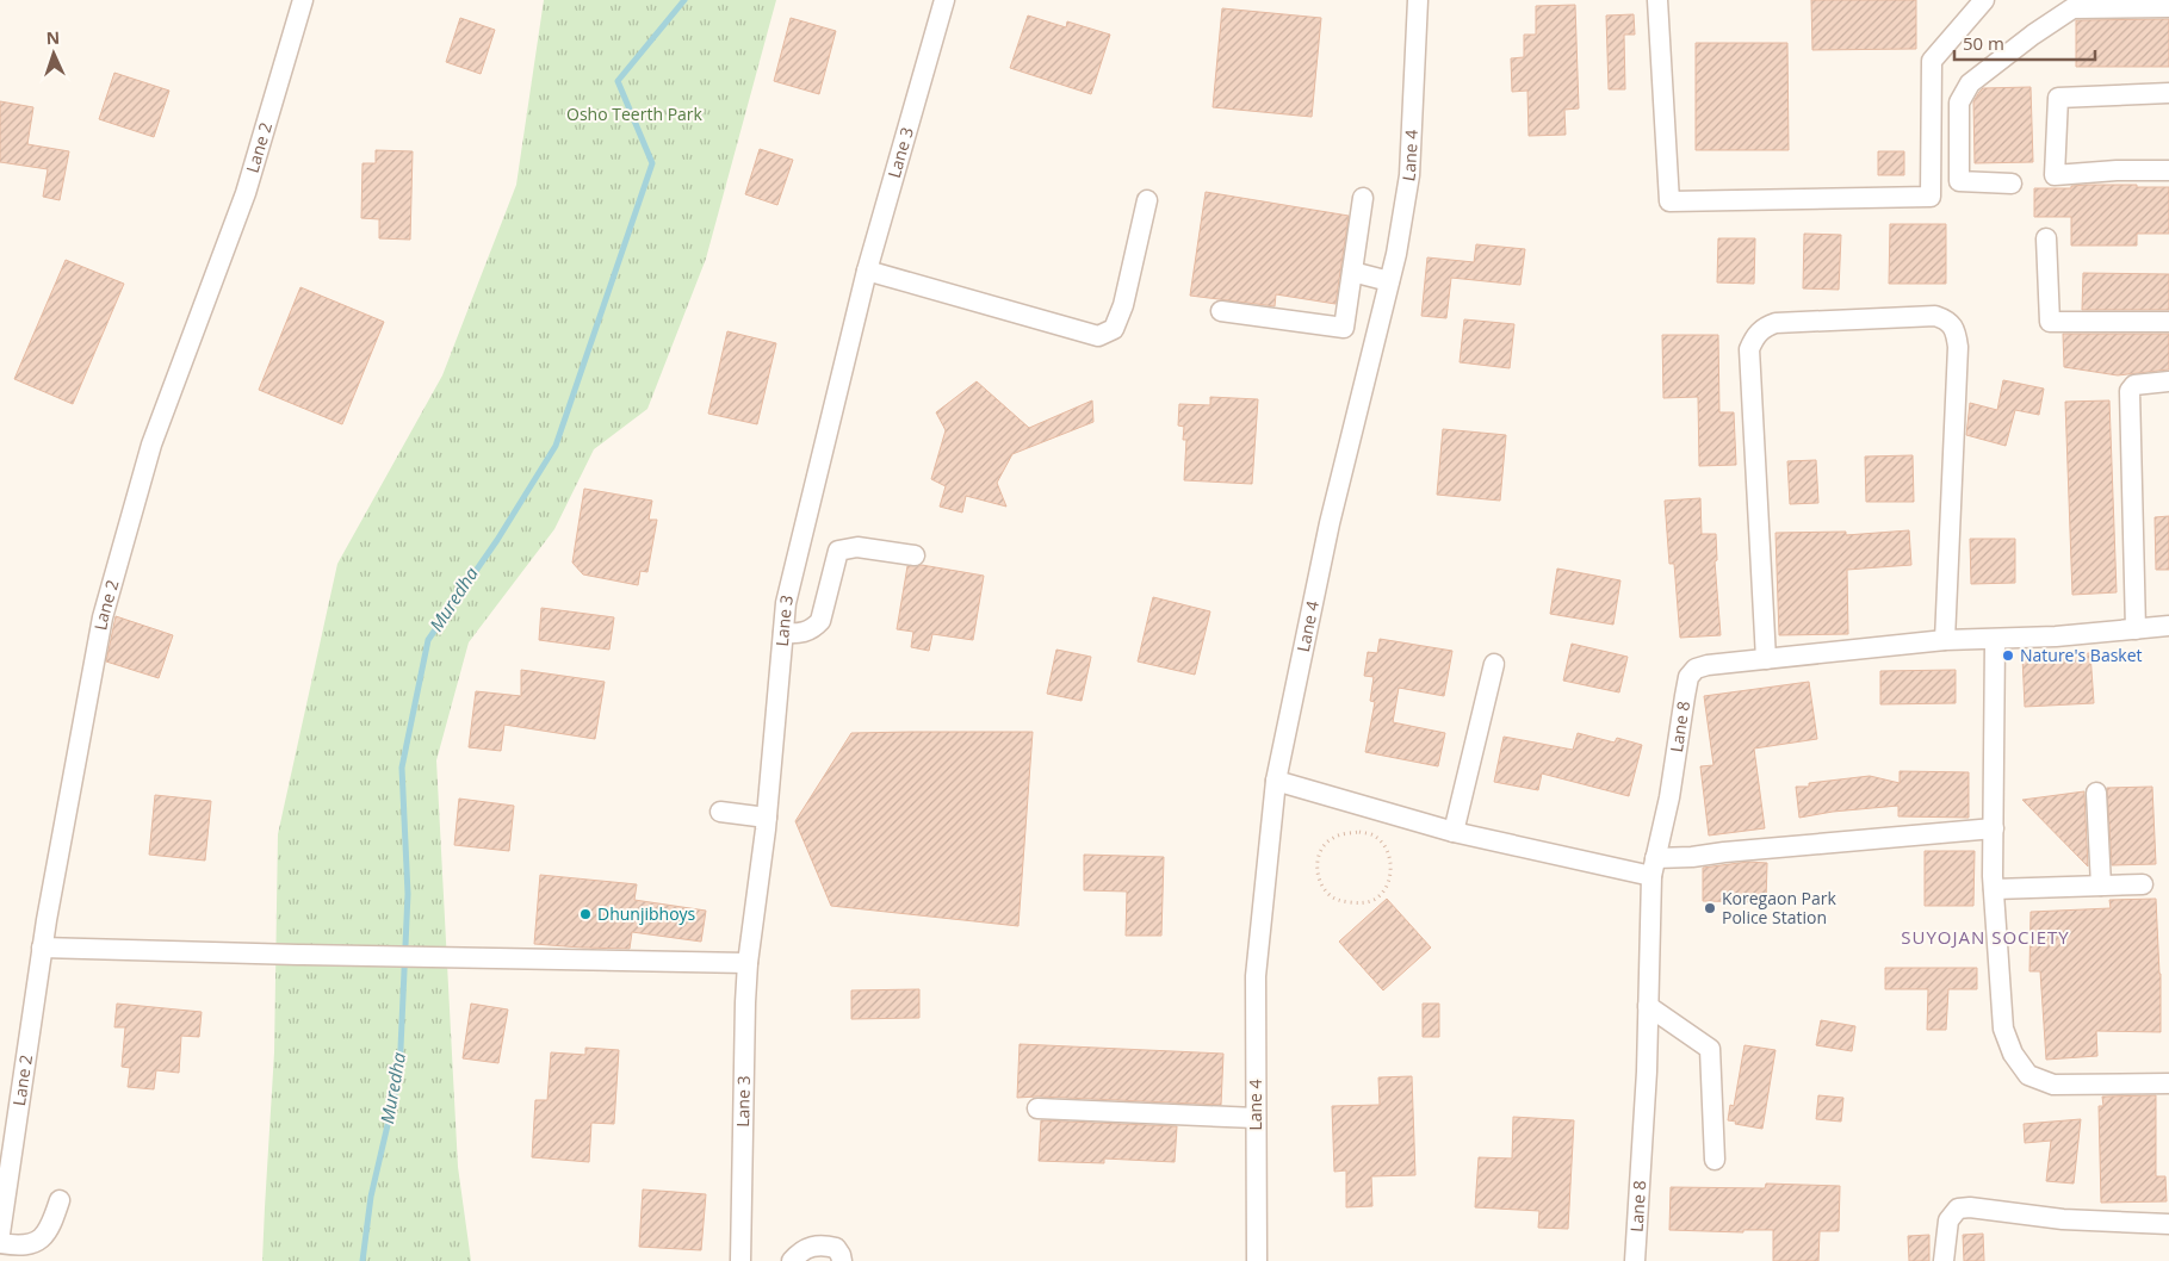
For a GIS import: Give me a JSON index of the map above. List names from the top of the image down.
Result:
{
  "streets": {
    "street": [
      "Lane 2",
      "Lane 3",
      "Lane 4",
      "Lane 8"
    ]
  },
  "districts": ["SUYOJAN SOCIETY"],
  "water": ["Muredha"],
  "parks": ["Osho Teerth Park"],
  "places": ["Nature's Basket", "Koregaon Park Police Station", "Dhunjibhoys"],
  "scale_bar": "50 m",
  "north": "top"
}
